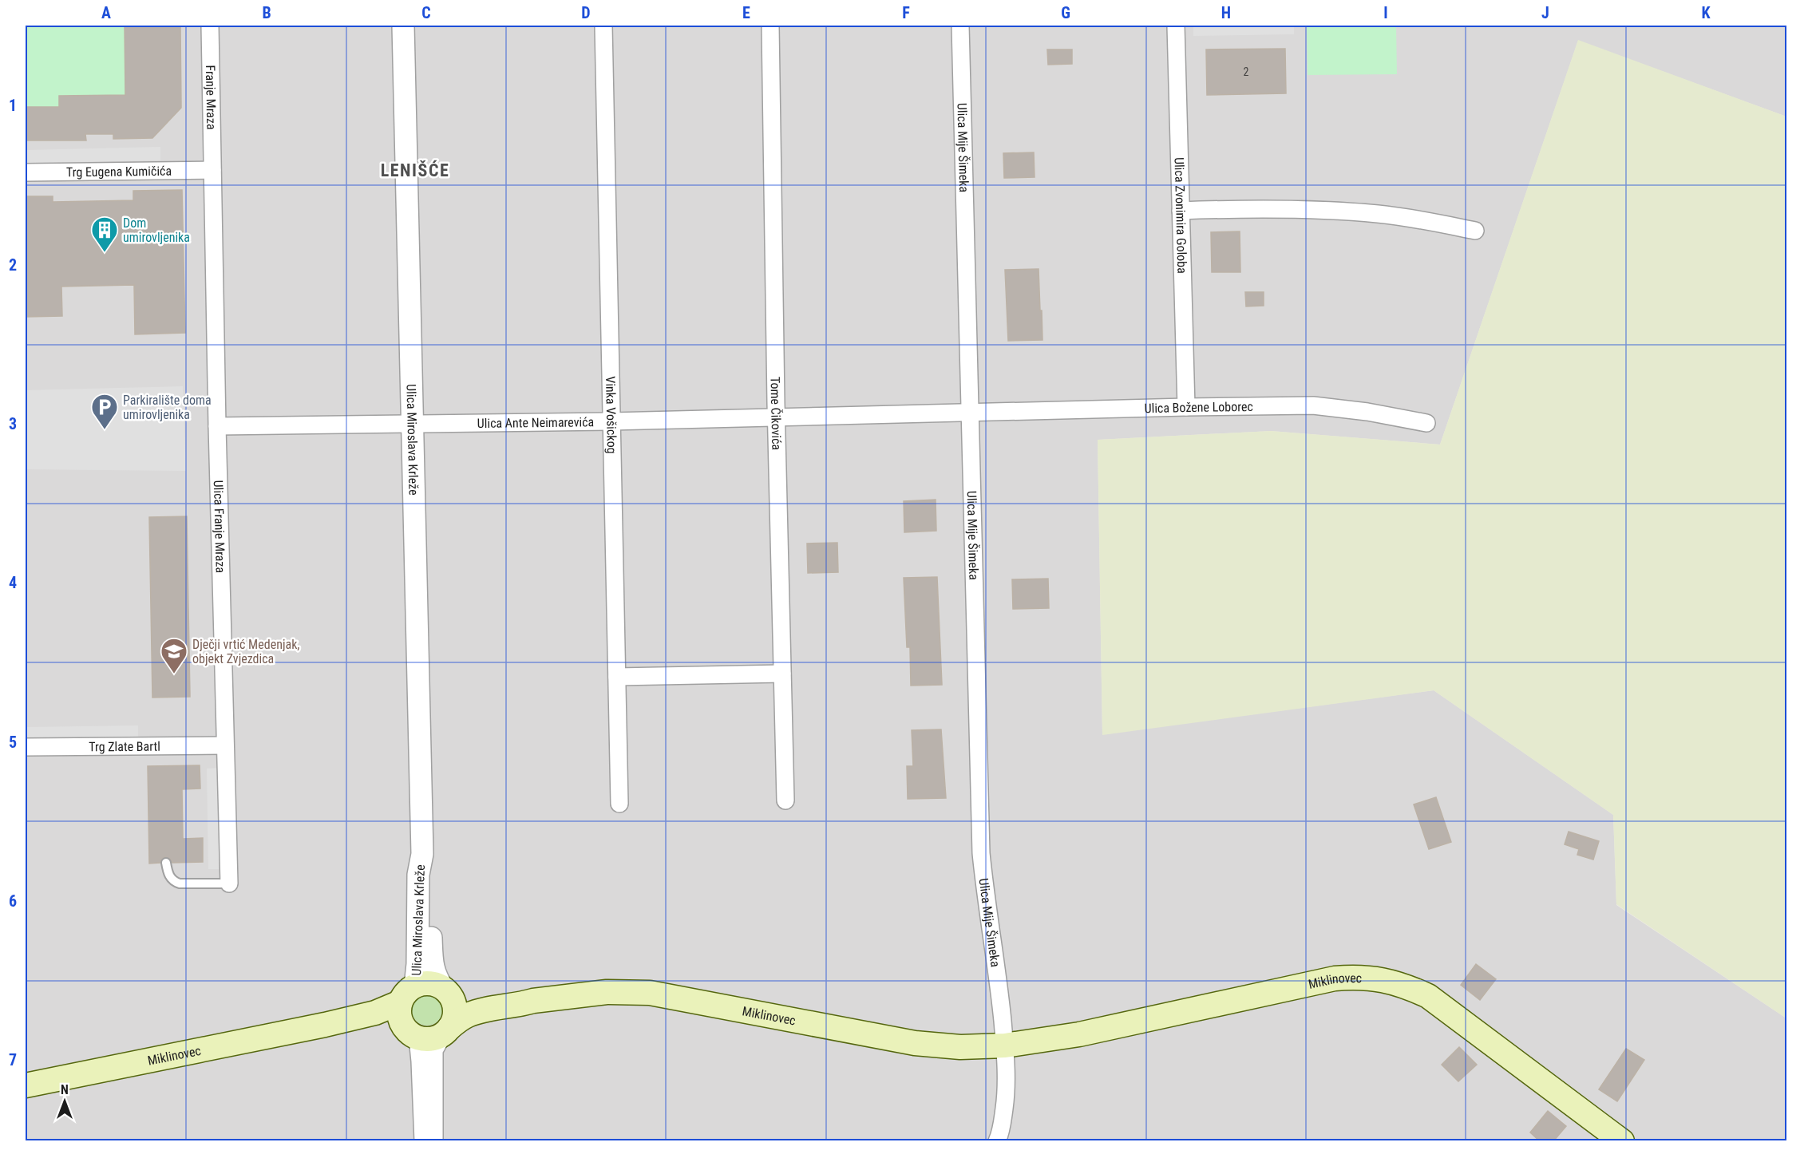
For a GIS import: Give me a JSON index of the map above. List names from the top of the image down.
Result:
{
  "streets": {
    "main road": ["Miklinovec"],
    "street": [
      "Franje Mraza",
      "Ulica Mije Šimeka",
      "Trg Eugena Kumičića",
      "Ulica Zvonimira Goloba",
      "Ulica Božene Loborec",
      "Tome Čikovića",
      "Vinka Vošickog",
      "Ulica Ante Neimarevića",
      "Ulica Miroslava Krleže",
      "Ulica Franje Mraza",
      "Trg Zlate Bartl"
    ]
  },
  "crossings": [
    ["Franje Mraza", "Trg Eugena Kumičića"],
    ["Franje Mraza", "Ulica Franje Mraza"],
    ["Ulica Mije Šimeka", "Ulica Božene Loborec"],
    ["Ulica Mije Šimeka", "Ulica Ante Neimarevića"],
    ["Ulica Mije Šimeka", "Miklinovec"],
    ["Trg Eugena Kumičića", "Ulica Franje Mraza"],
    ["Ulica Zvonimira Goloba", "Ulica Božene Loborec"],
    ["Ulica Božene Loborec", "Ulica Ante Neimarevića"],
    ["Tome Čikovića", "Ulica Ante Neimarevića"],
    ["Vinka Vošickog", "Ulica Ante Neimarevića"],
    ["Ulica Ante Neimarevića", "Ulica Miroslava Krleže"],
    ["Ulica Ante Neimarevića", "Ulica Franje Mraza"],
    ["Ulica Miroslava Krleže", "Miklinovec"],
    ["Ulica Franje Mraza", "Trg Zlate Bartl"]
  ],
  "districts": ["LENIŠĆE"],
  "places": {
    "building": ["Dom umirovljenika"],
    "parking": ["Parkiralište doma umirovljenika"],
    "school or university": ["Dječji vrtić Medenjak, objekt Zvjezdica"]
  },
  "house_numbers": ["2"],
  "north": "top",
  "grid": {
    "columns": [
      "A",
      "B",
      "C",
      "D",
      "E",
      "F",
      "G",
      "H",
      "I",
      "J",
      "K"
    ],
    "rows": [
      "1",
      "2",
      "3",
      "4",
      "5",
      "6",
      "7"
    ]
  }
}
